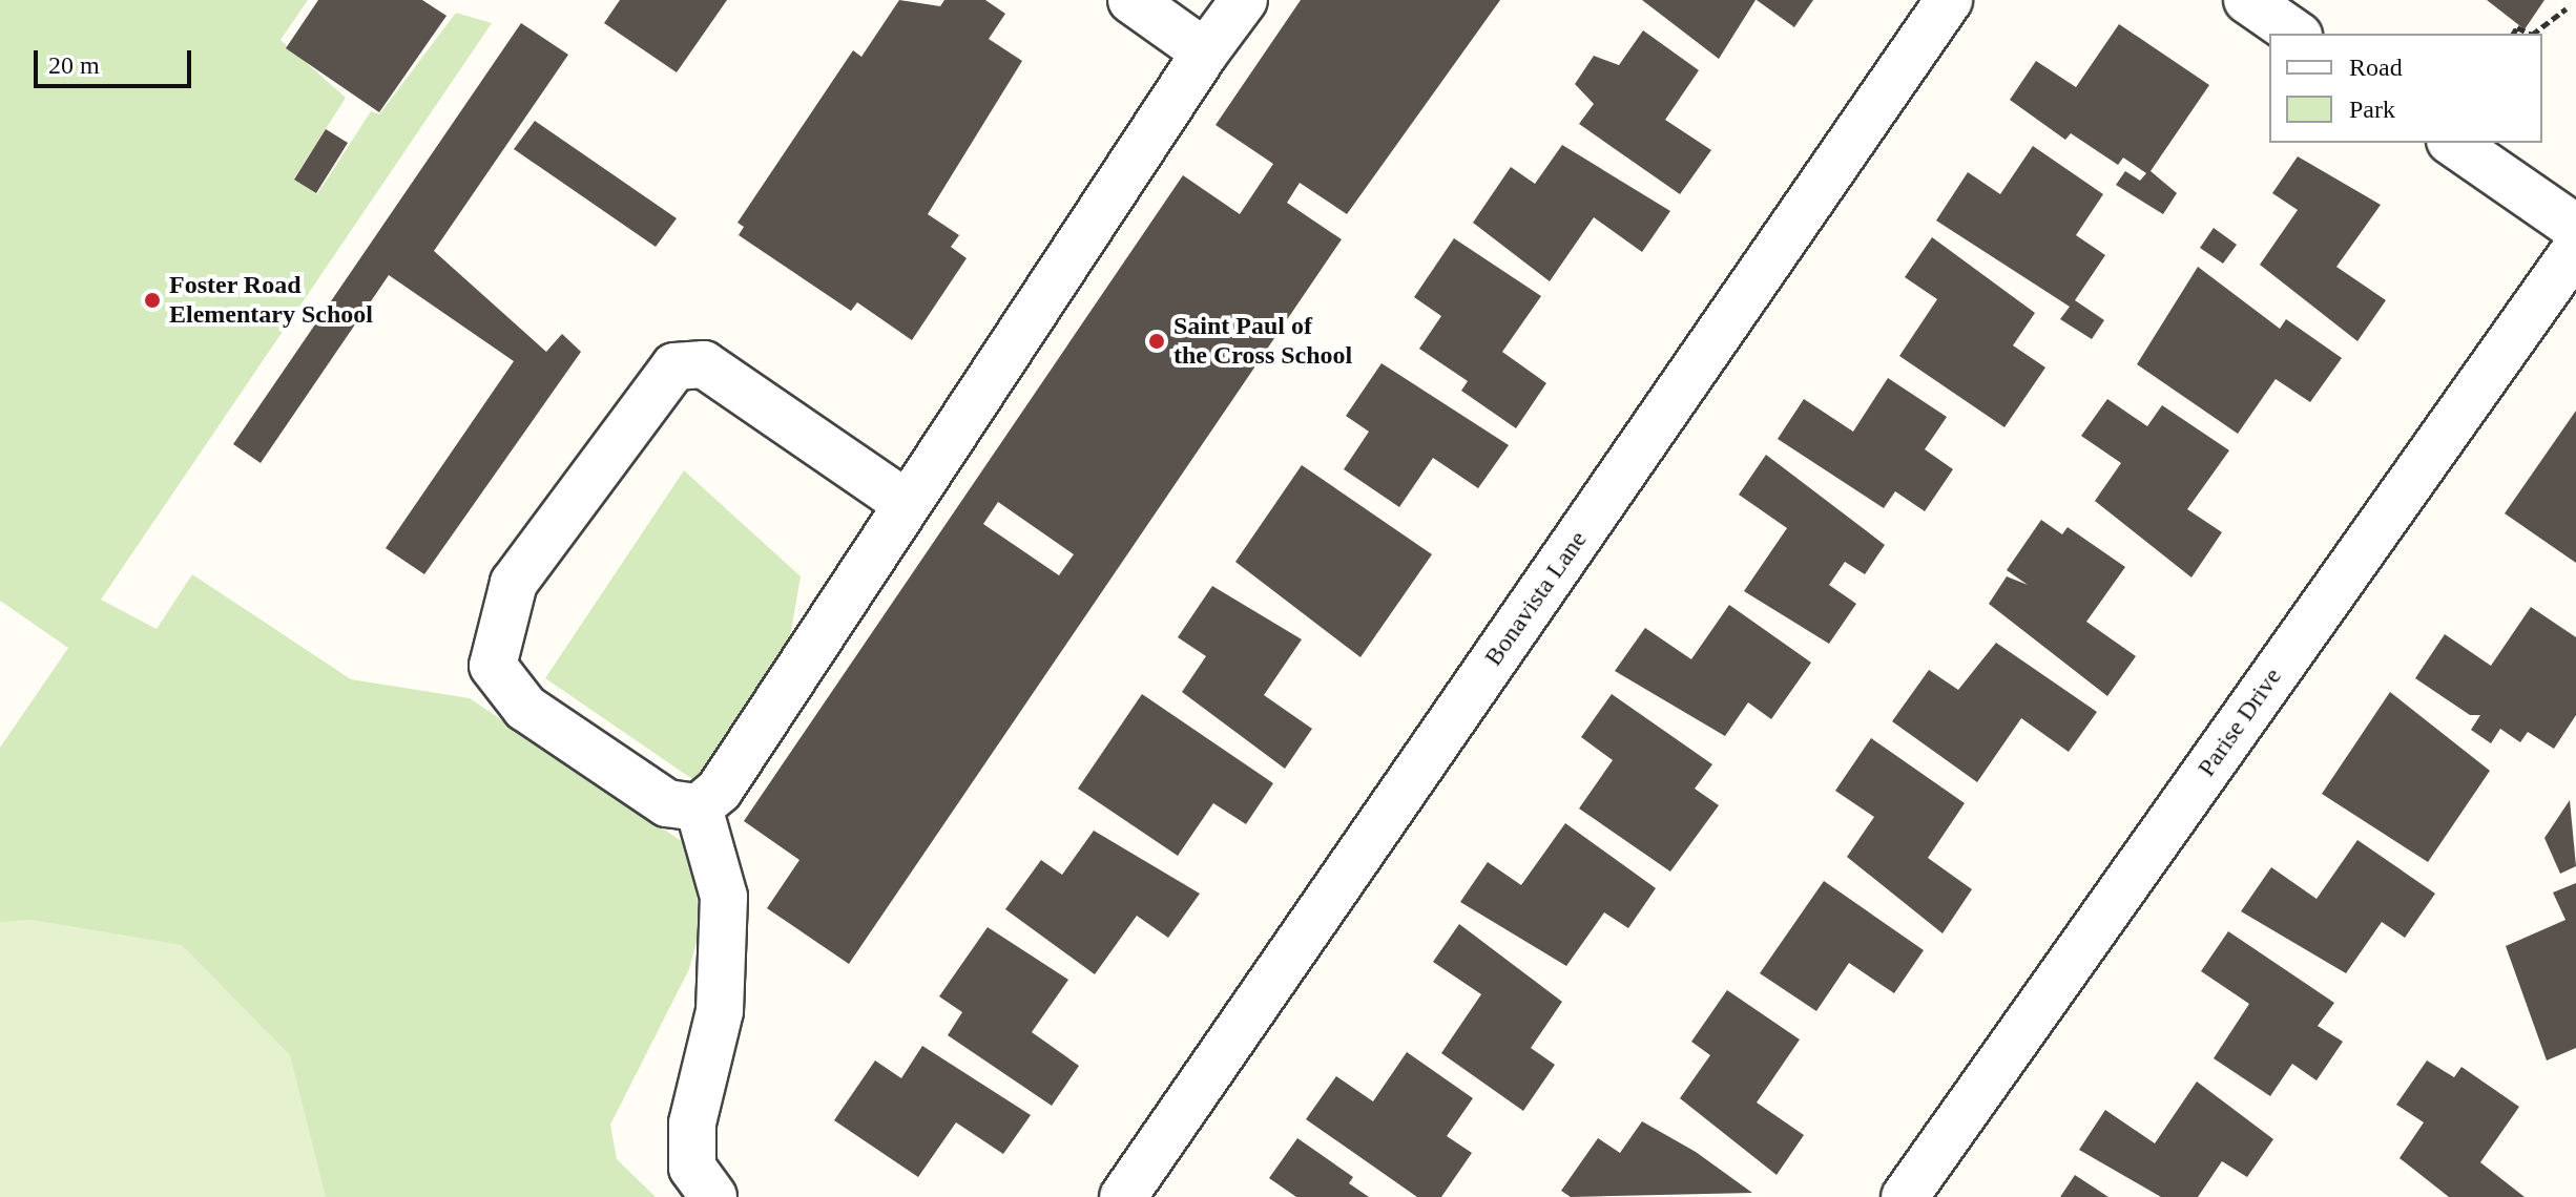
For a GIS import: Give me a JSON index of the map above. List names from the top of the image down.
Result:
{
  "streets": {
    "street": ["Bonavista Lane", "Parise Drive"]
  },
  "places": ["Foster Road Elementary School", "Saint Paul of the Cross School"],
  "legend": ["Road", "Park"],
  "scale_bar": "20 m"
}
